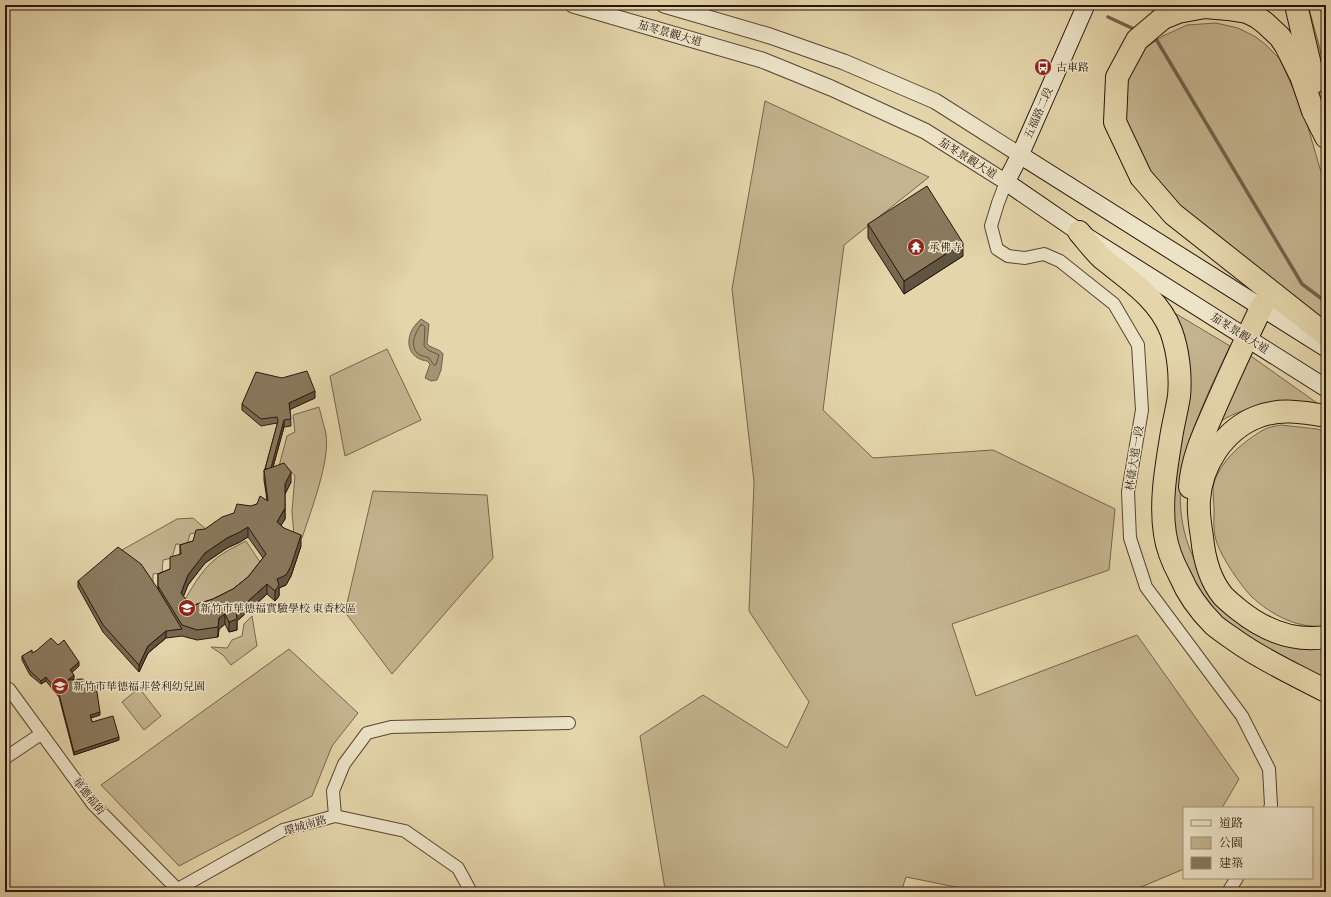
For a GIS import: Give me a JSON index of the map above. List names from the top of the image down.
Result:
{
  "streets": {
    "main road": ["茄苳景觀大道", "五福路二段"],
    "street": ["林蔭大道一段", "華德福街", "環城南路"]
  },
  "crossings": [
    ["茄苳景觀大道", "五福路二段"],
    ["茄苳景觀大道", "林蔭大道一段"],
    ["五福路二段", "林蔭大道一段"],
    ["華德福街", "環城南路"]
  ],
  "places": {
    "bus stop": ["古車路"],
    "temple": ["承佛寺"],
    "school or university": ["新竹市華德福實驗學校 東香校區", "新竹市華德福非營利幼兒園"]
  },
  "legend": ["道路", "公園", "建築"]
}
